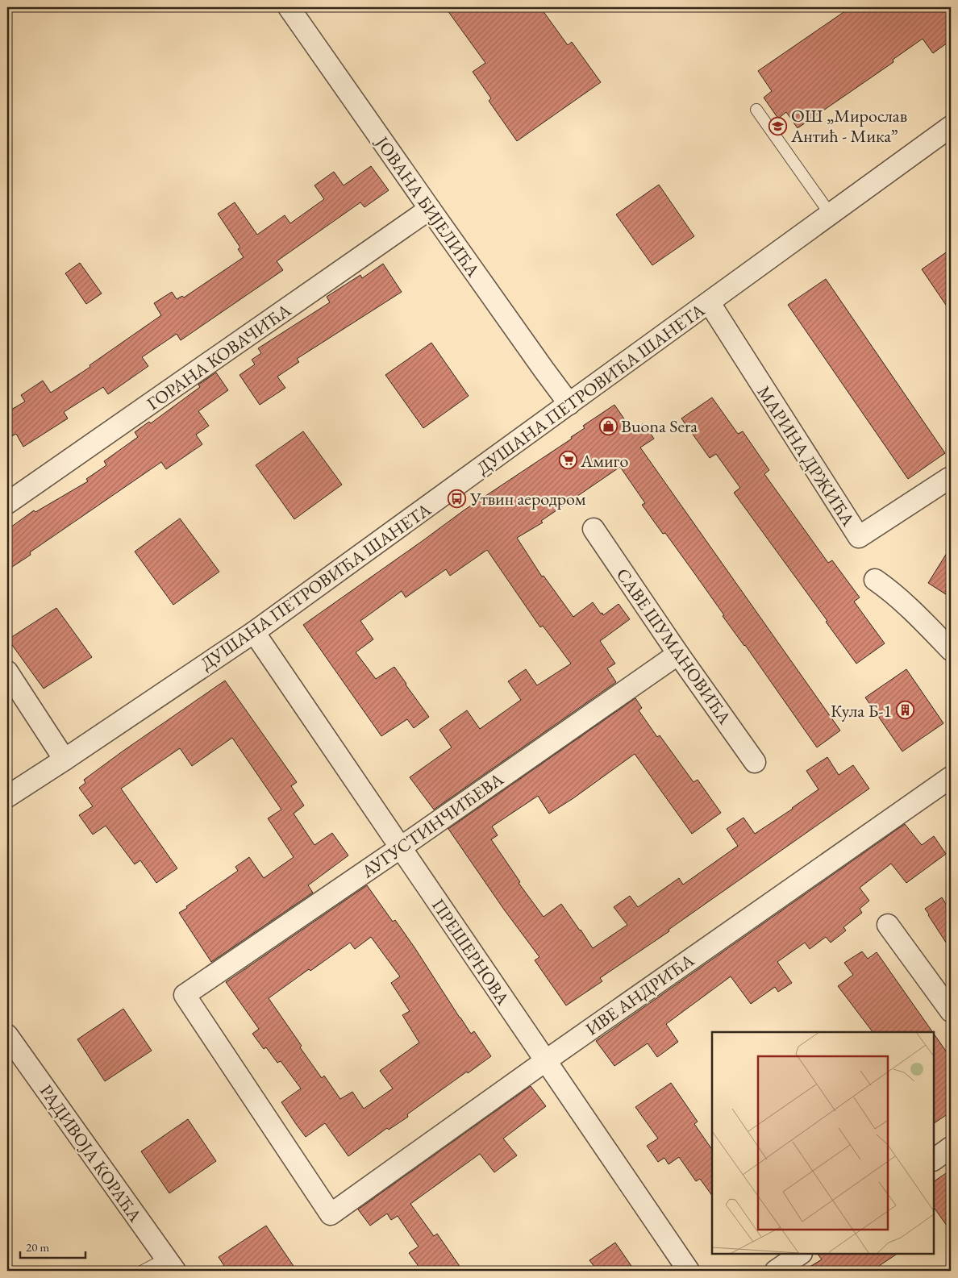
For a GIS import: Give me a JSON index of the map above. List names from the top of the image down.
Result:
{
  "streets": {
    "street": [
      "ЈОВАНА БИЈЕЛИЋА",
      "ГОРАНА КОВАЧИЋА",
      "ДУШАНА ПЕТРОВИЋА ШАНЕТА",
      "МАРИНА ДРЖИЋА",
      "САВЕ ШУМАНОВИЋА",
      "АУГУСТИНЧИЋЕВА",
      "ПРЕШЕРНОВА",
      "ИВЕ АНДРИЋА",
      "РАДИВОЈА КОРАЋА"
    ]
  },
  "crossings": [
    ["ЈОВАНА БИЈЕЛИЋА", "ГОРАНА КОВАЧИЋА"],
    ["ЈОВАНА БИЈЕЛИЋА", "ДУШАНА ПЕТРОВИЋА ШАНЕТА"],
    ["ДУШАНА ПЕТРОВИЋА ШАНЕТА", "МАРИНА ДРЖИЋА"],
    ["ДУШАНА ПЕТРОВИЋА ШАНЕТА", "ПРЕШЕРНОВА"],
    ["САВЕ ШУМАНОВИЋА", "АУГУСТИНЧИЋЕВА"],
    ["АУГУСТИНЧИЋЕВА", "ПРЕШЕРНОВА"],
    ["АУГУСТИНЧИЋЕВА", "ИВЕ АНДРИЋА"],
    ["ПРЕШЕРНОВА", "ИВЕ АНДРИЋА"]
  ],
  "places": {
    "school or university": ["ОШ „Мирослав Антић - Мика”"],
    "shop": ["Buona Sera"],
    "supermarket": ["Амиго"],
    "bus stop": ["Утвин аеродром"],
    "building": ["Кула Б-1"]
  },
  "scale_bar": "20 m"
}
